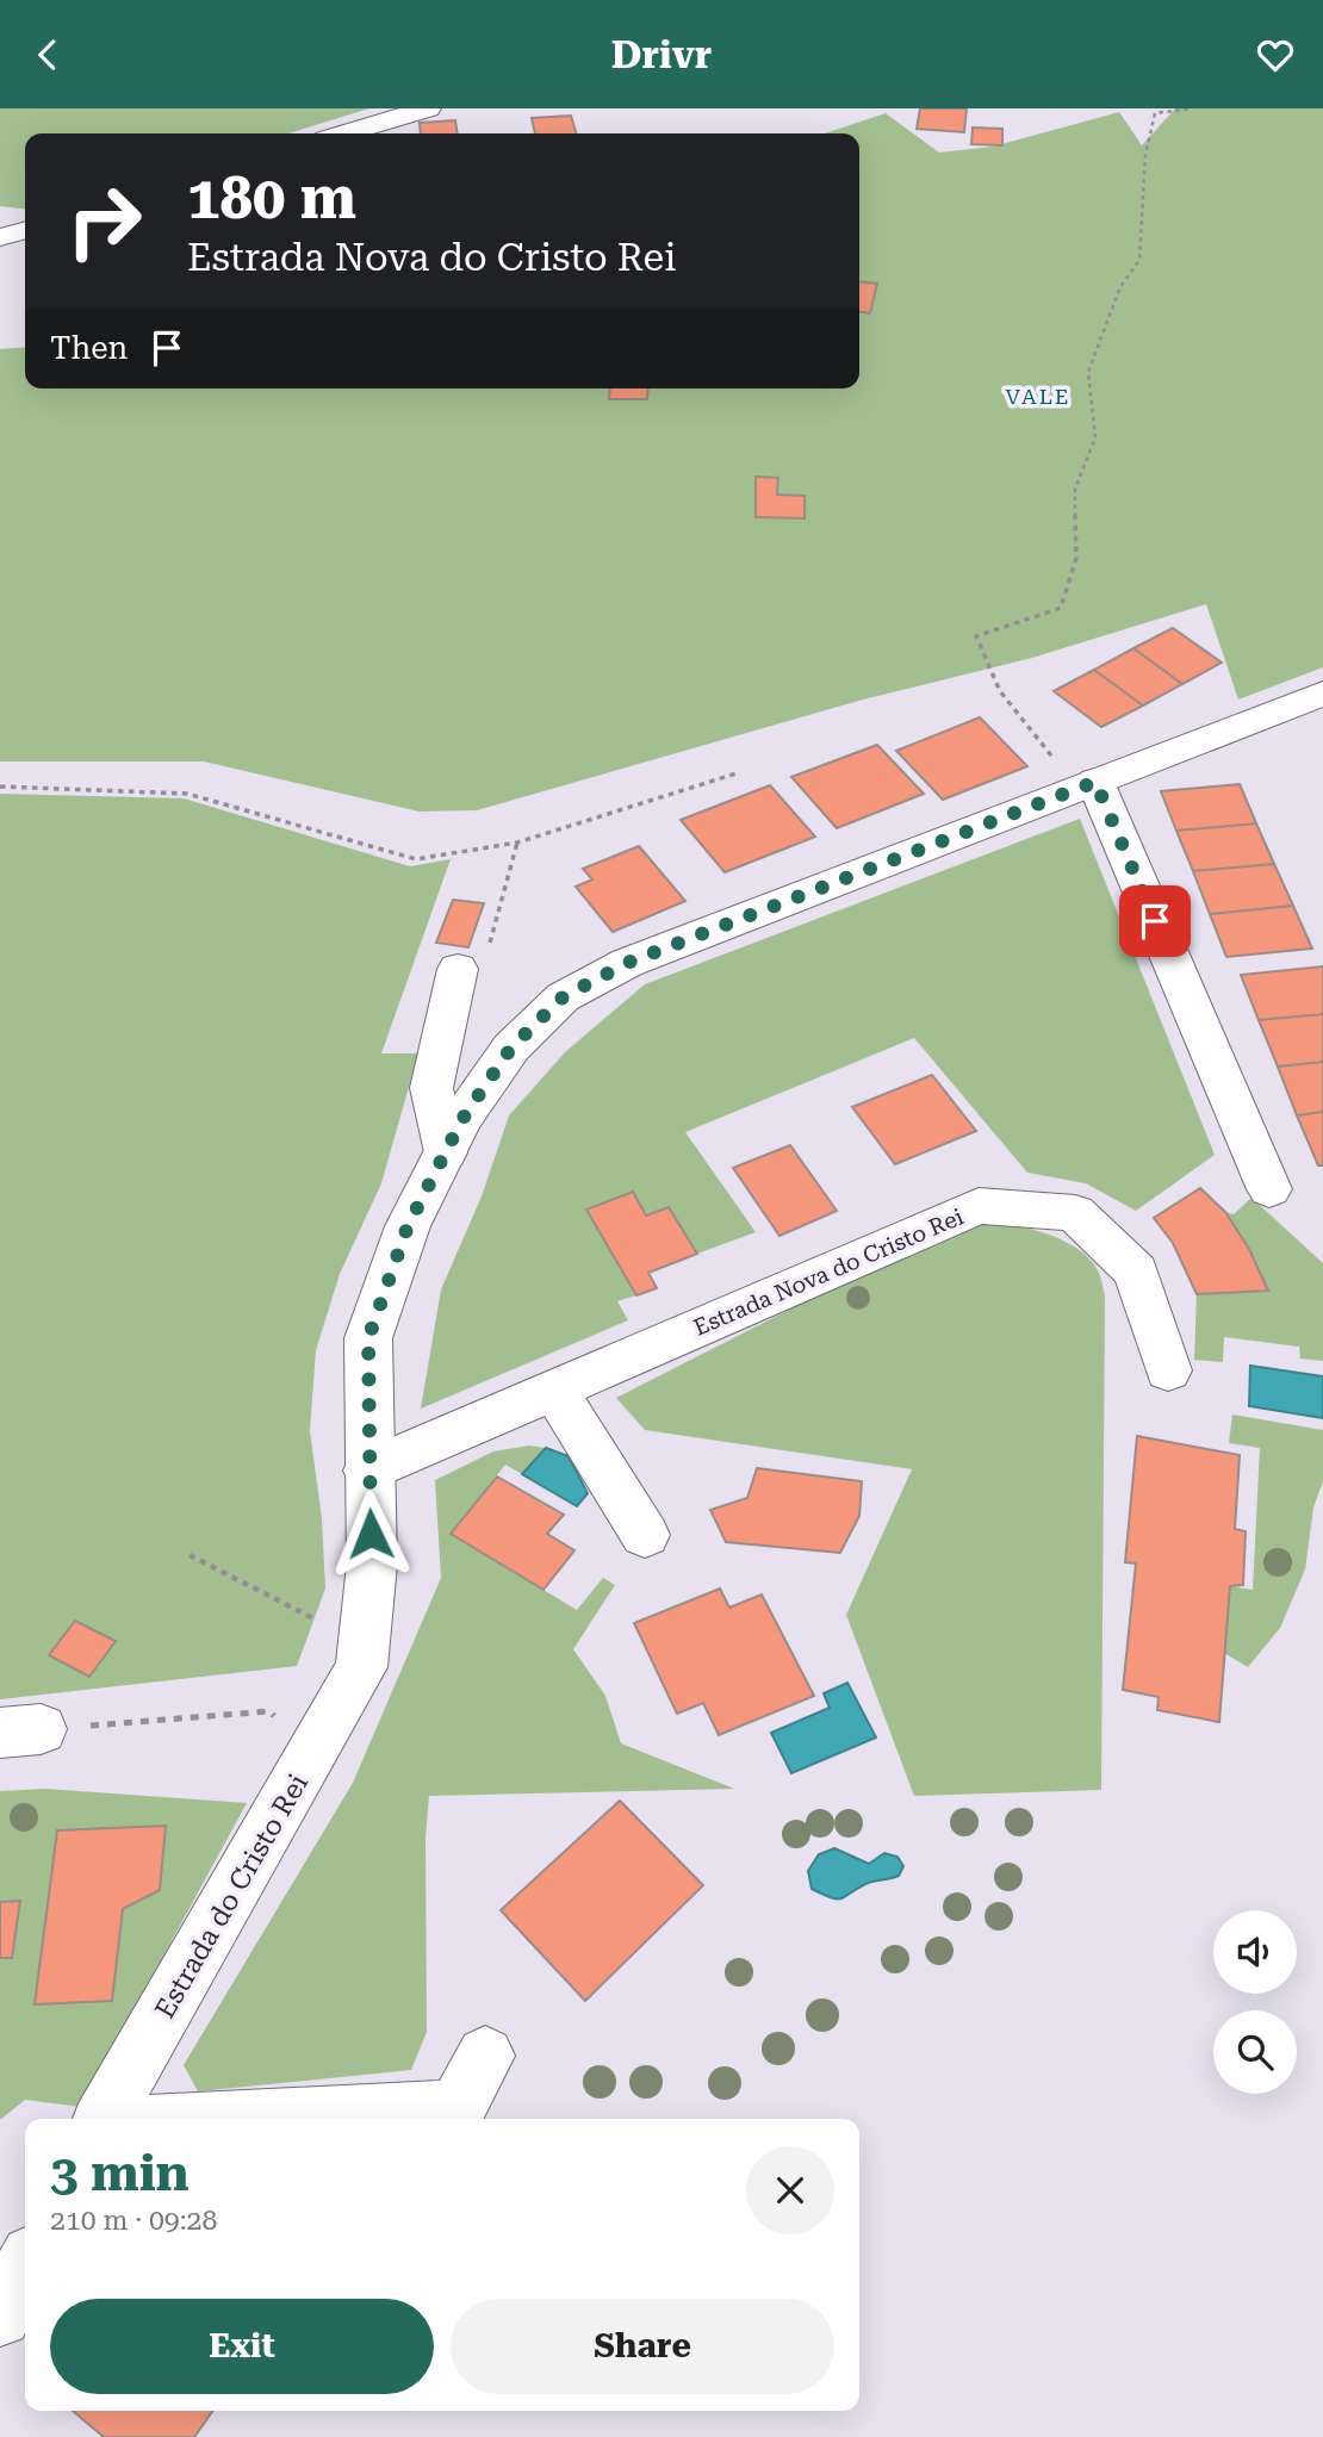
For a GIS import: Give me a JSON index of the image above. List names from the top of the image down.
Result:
{
  "streets": {
    "street": ["Estrada Nova do Cristo Rei", "Estrada do Cristo Rei"]
  },
  "crossings": [
    ["Estrada Nova do Cristo Rei", "Estrada do Cristo Rei"]
  ],
  "districts": ["VALE"],
  "page": {
    "header": "Drivr",
    "turn": ["180 m", "Estrada Nova do Cristo Rei"],
    "then": "Then",
    "heading": ["3 min", "210 m · 09:28"],
    "buttons": ["Exit", "Share"]
  }
}
